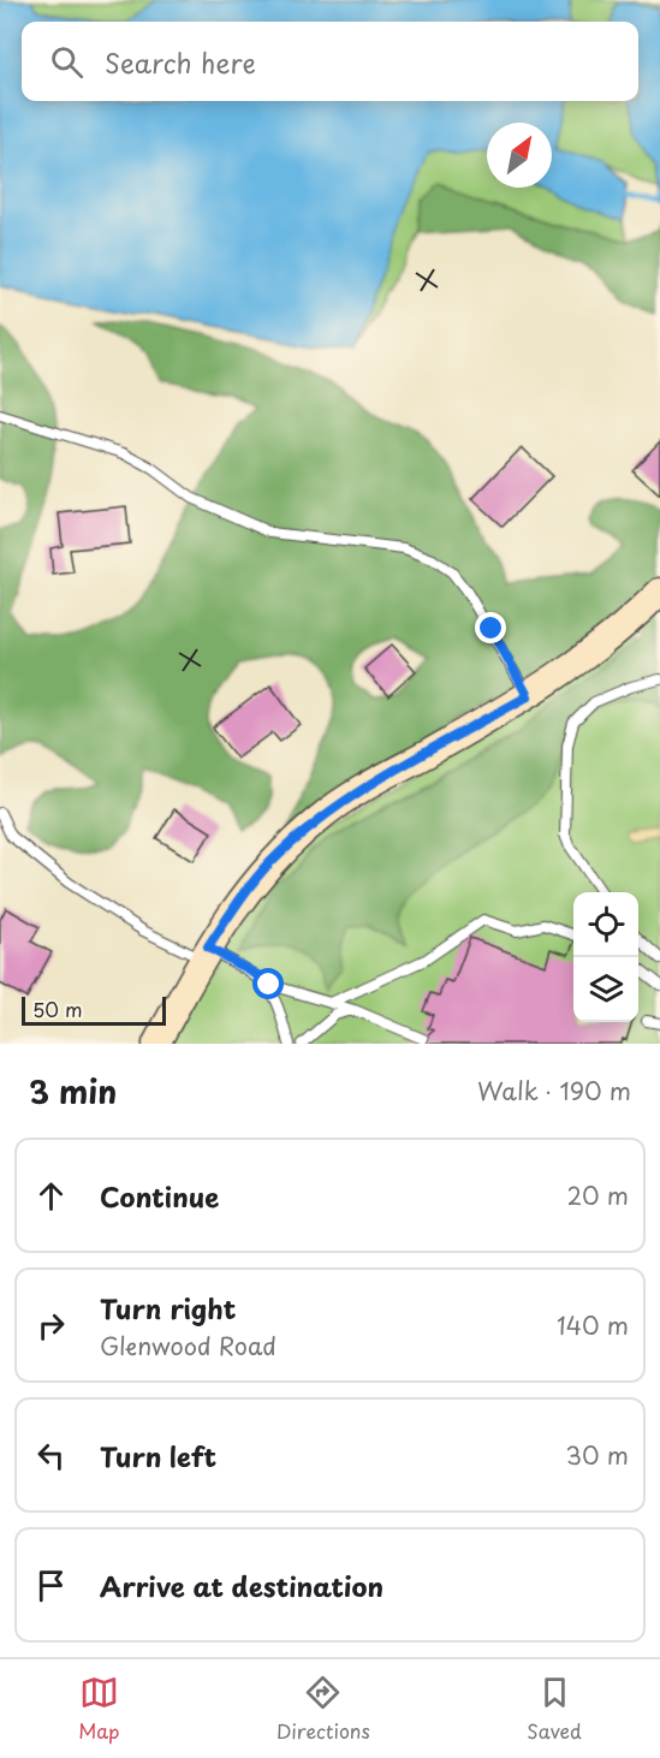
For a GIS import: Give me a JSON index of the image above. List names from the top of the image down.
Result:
{
  "scale_bar": "50 m",
  "north": "top right",
  "page": {
    "search": "Search here",
    "scale": "50 m",
    "heading": ["3 min", "Walk · 190 m"],
    "list": [
      ["Continue", "20 m"],
      ["Turn right", "Glenwood Road", "140 m"],
      ["Turn left", "30 m"],
      "Arrive at destination"
    ],
    "nav": ["Map", "Directions", "Saved"]
  }
}
